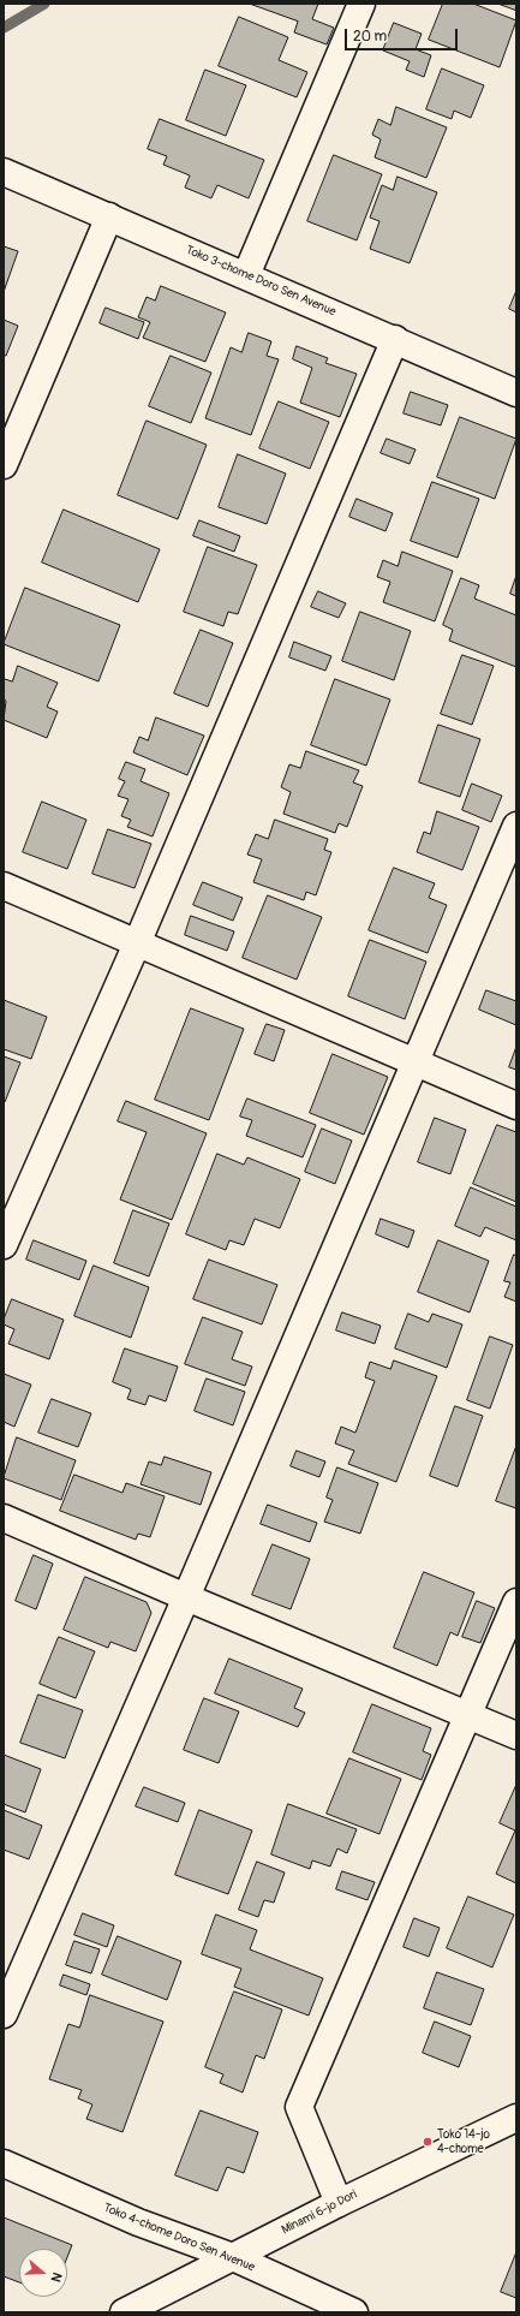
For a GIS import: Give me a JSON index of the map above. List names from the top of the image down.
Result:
{
  "streets": {
    "street": ["Toko 3-chome Doro Sen Avenue", "Minami 6-jo Dori", "Toko 4-chome Doro Sen Avenue"]
  },
  "crossings": [
    ["Minami 6-jo Dori", "Toko 4-chome Doro Sen Avenue"]
  ],
  "places": ["Toko 14-jo 4-chome"],
  "scale_bar": "20 m",
  "north": "right"
}
